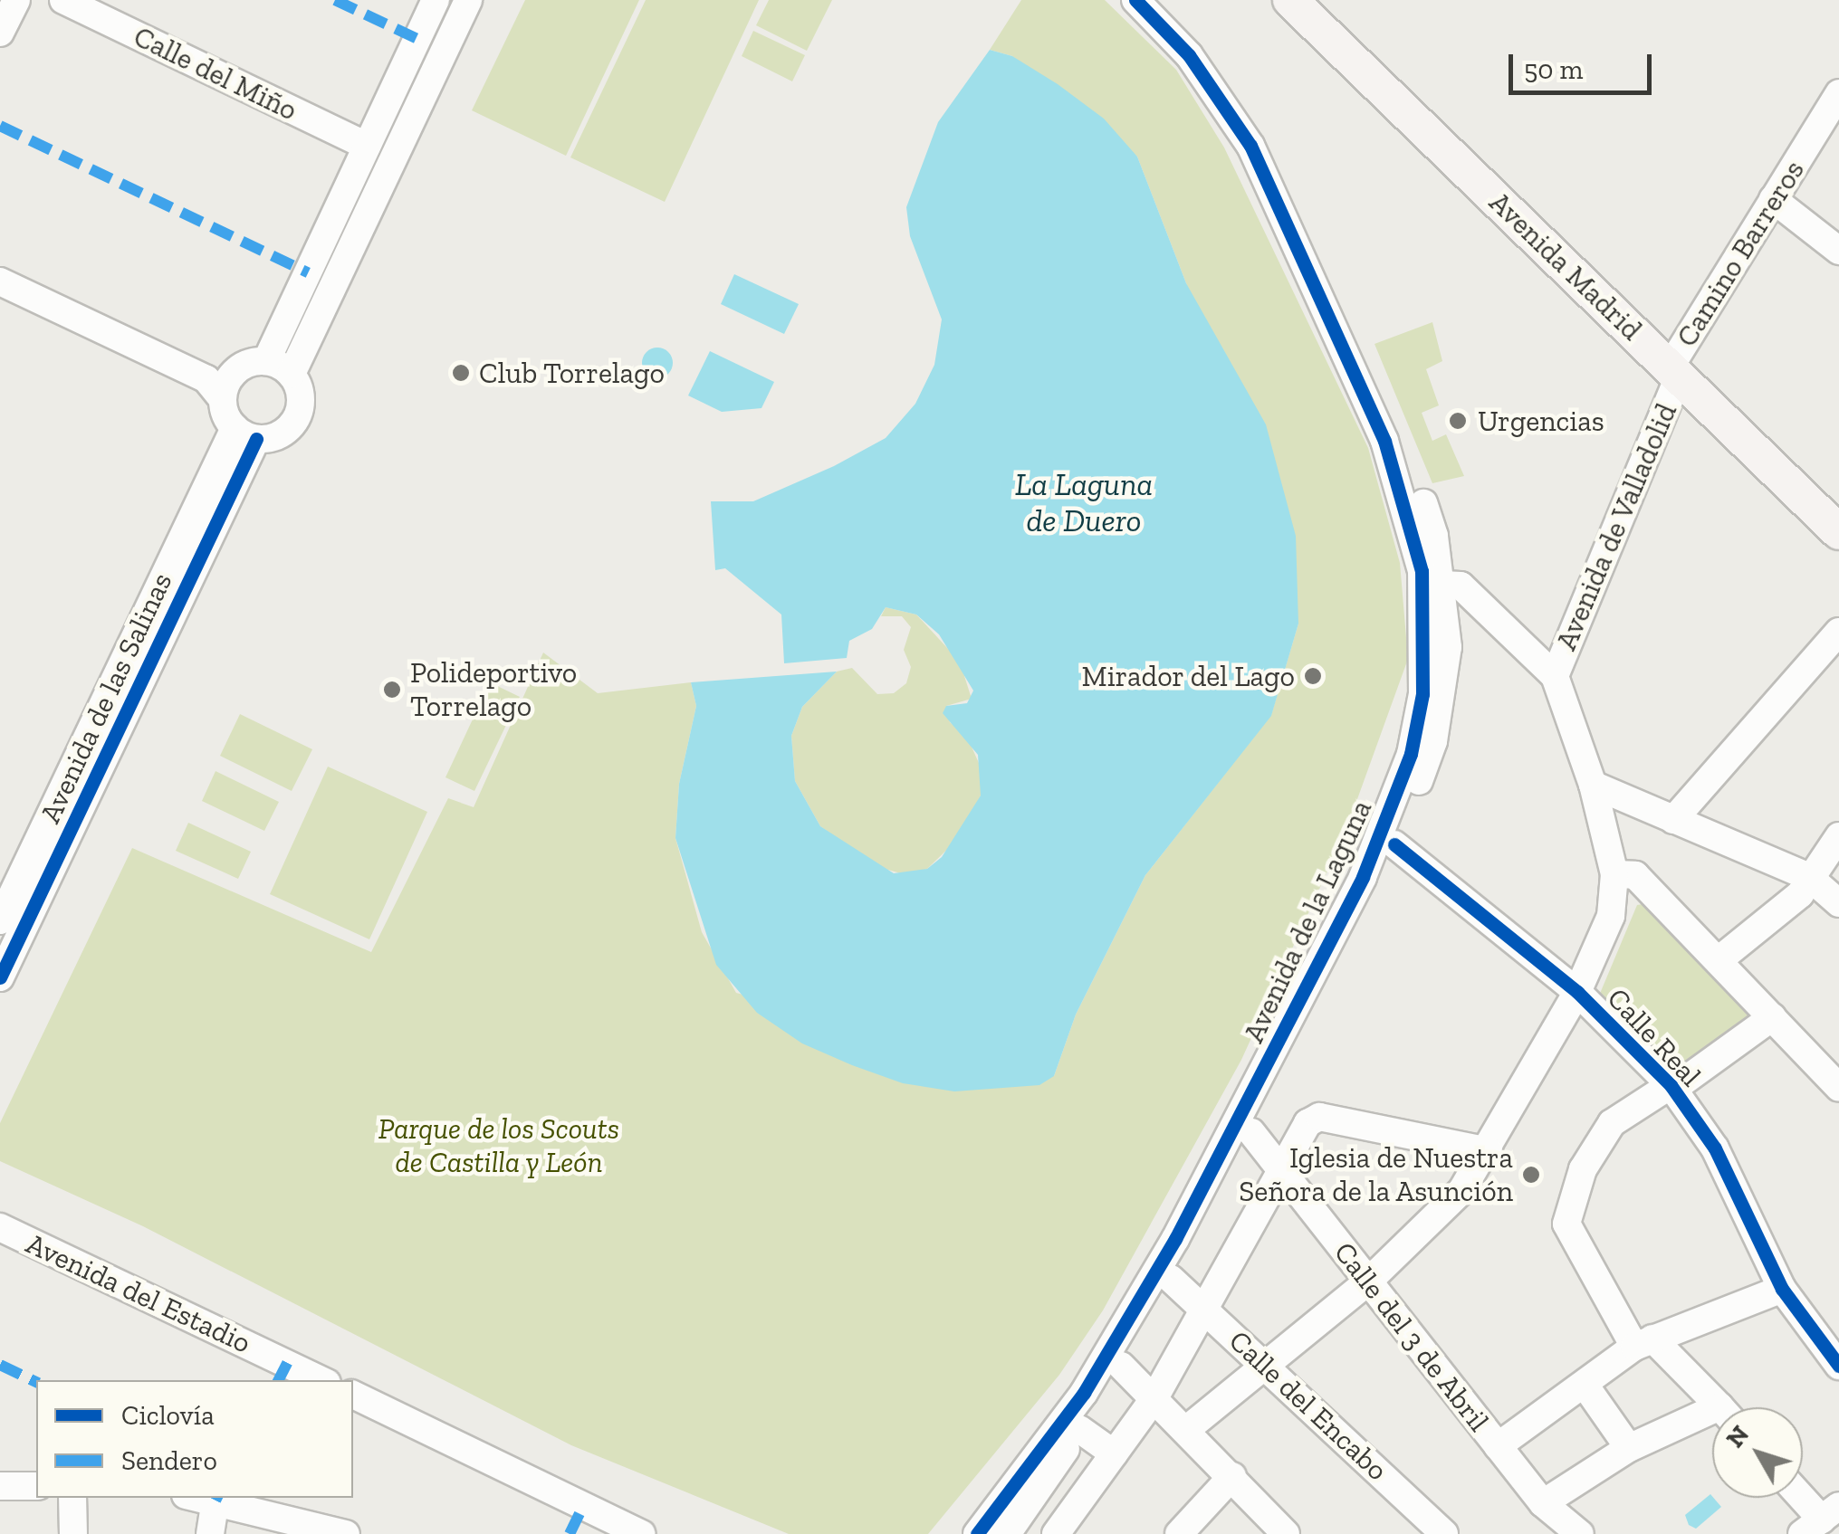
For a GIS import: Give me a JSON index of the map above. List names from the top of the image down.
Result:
{
  "streets": {
    "main road": ["Avenida Madrid"],
    "street": [
      "Calle del Miño",
      "Camino Barreros",
      "Avenida de Valladolid",
      "Avenida de las Salinas",
      "Avenida de la Laguna",
      "Calle Real",
      "Avenida del Estadio",
      "Calle del 3 de Abril",
      "Calle del Encabo"
    ]
  },
  "crossings": [
    ["Camino Barreros", "Avenida Madrid"],
    ["Camino Barreros", "Avenida de Valladolid"],
    ["Avenida Madrid", "Avenida de Valladolid"],
    ["Avenida de la Laguna", "Calle Real"],
    ["Avenida de la Laguna", "Calle del 3 de Abril"],
    ["Avenida de la Laguna", "Calle del Encabo"]
  ],
  "water": ["La Laguna de Duero"],
  "parks": ["Parque de los Scouts de Castilla y León"],
  "places": [
    "Club Torrelago",
    "Urgencias",
    "Mirador del Lago",
    "Polideportivo Torrelago",
    "Iglesia de Nuestra Señora de la Asunción"
  ],
  "legend": ["Ciclovía", "Sendero"],
  "scale_bar": "50 m",
  "north": "top left"
}
